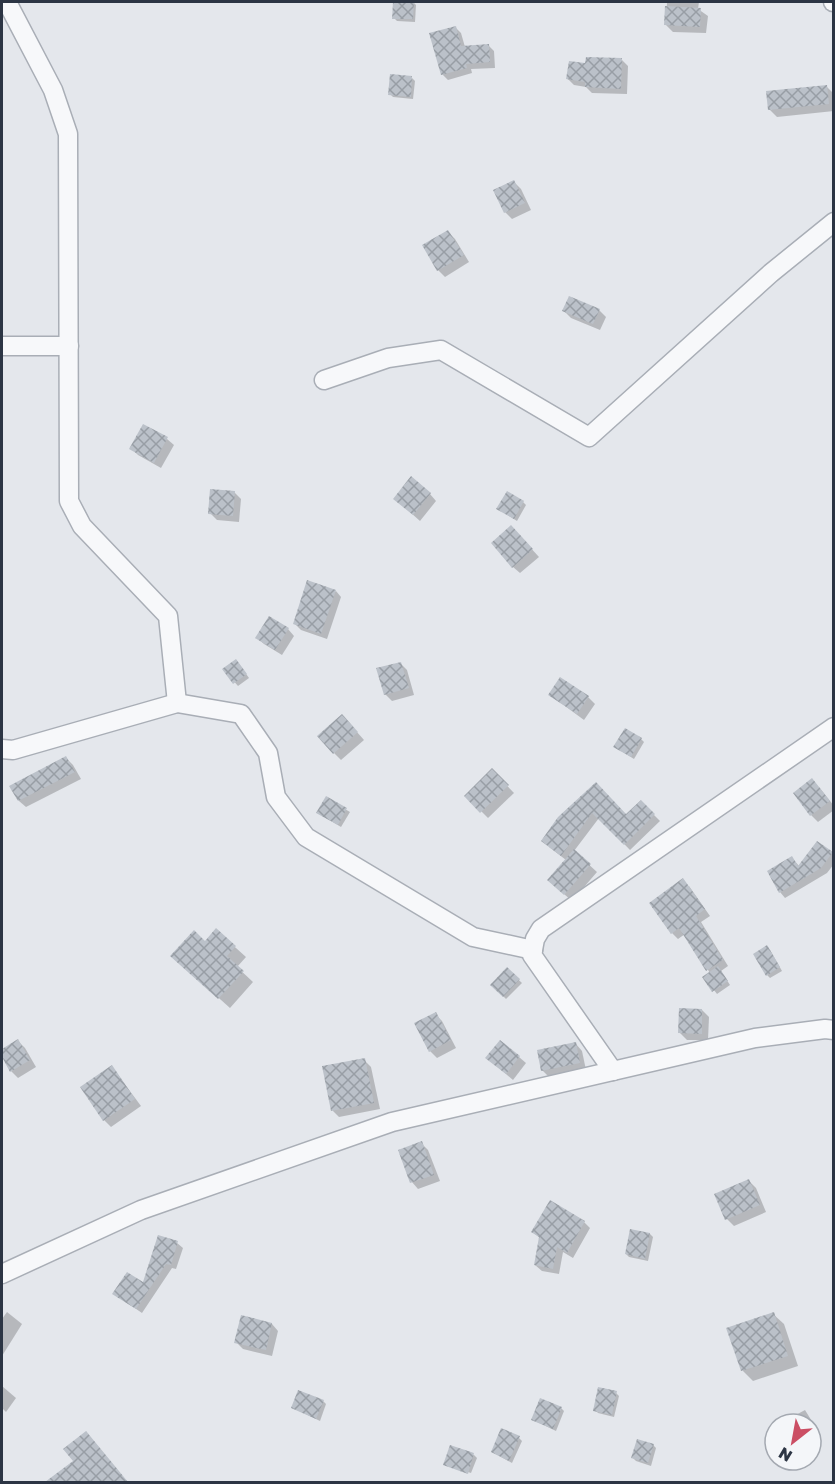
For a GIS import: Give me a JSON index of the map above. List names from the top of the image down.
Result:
{
  "north": "bottom left"
}
